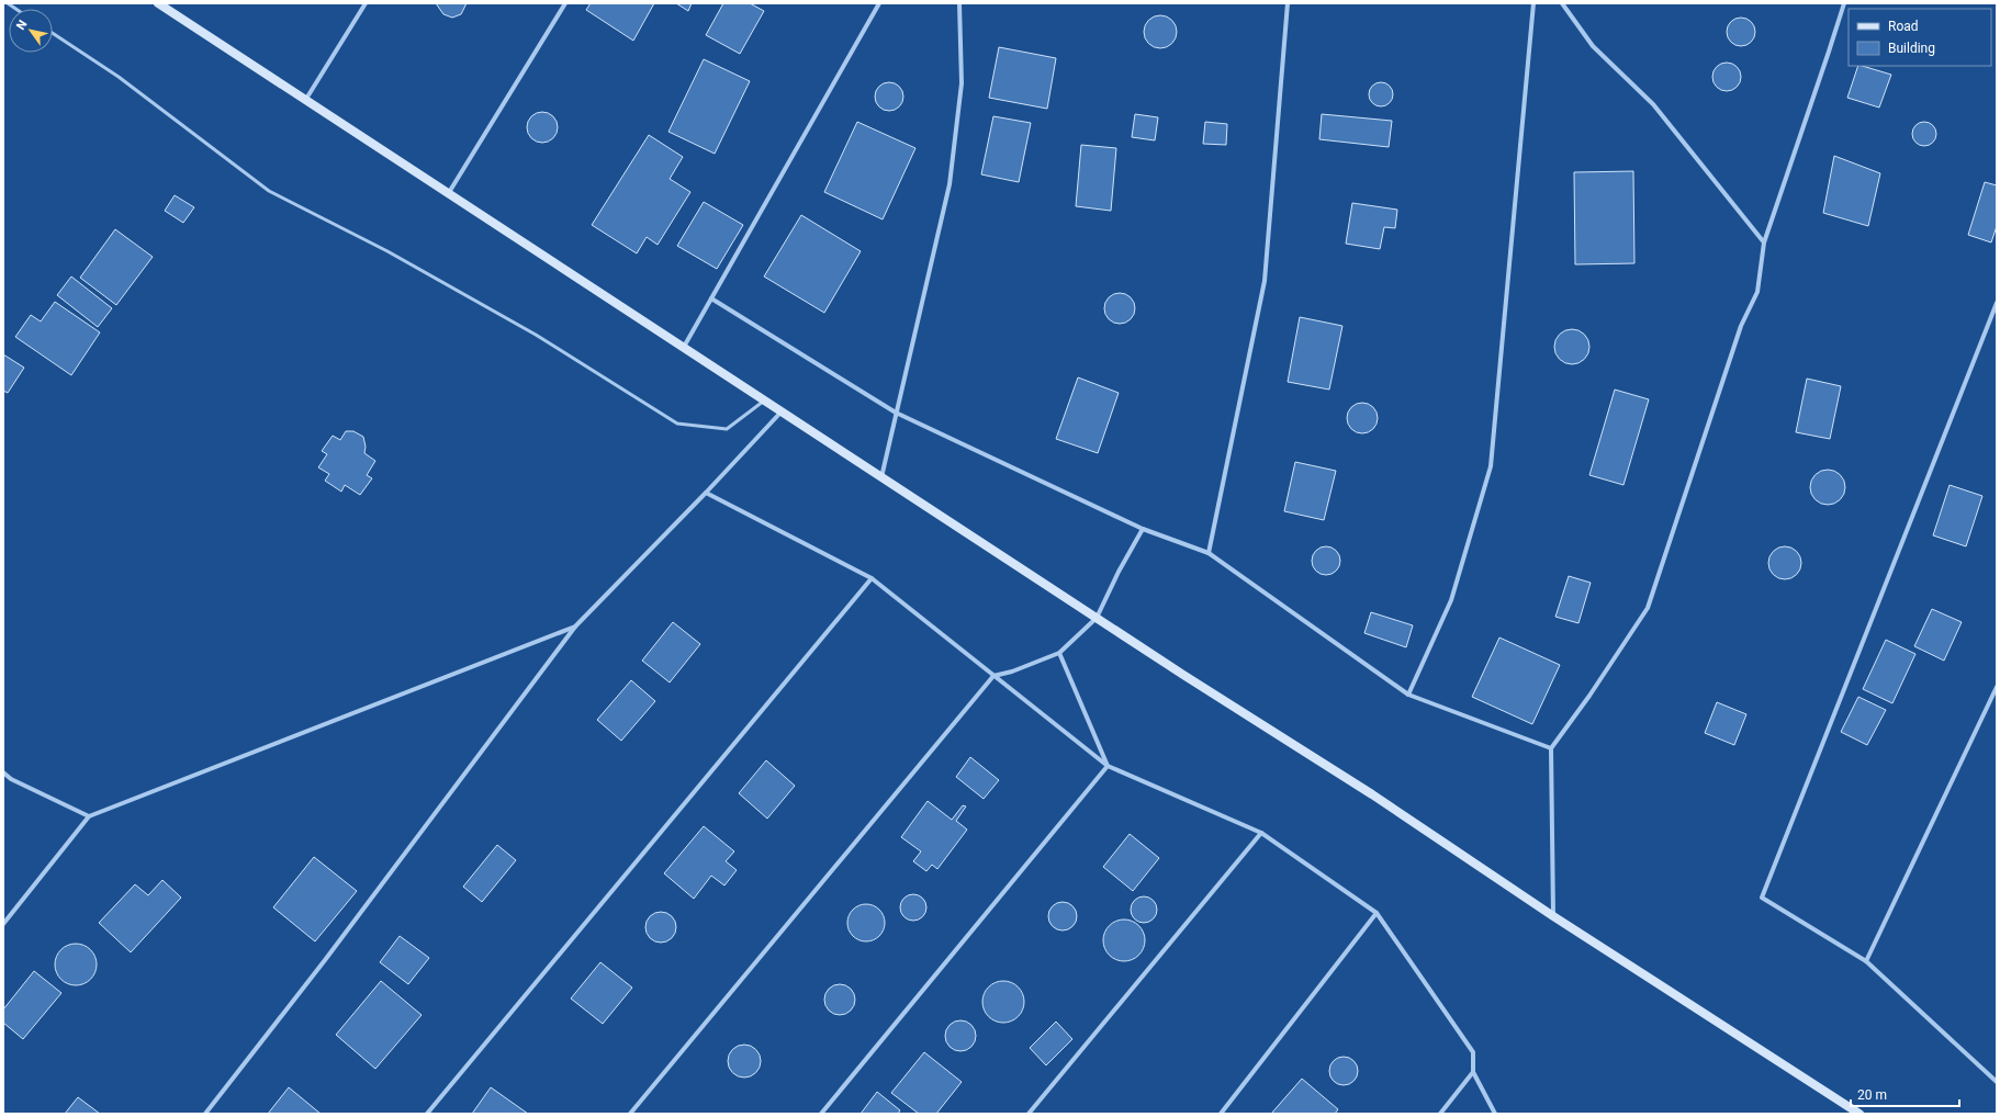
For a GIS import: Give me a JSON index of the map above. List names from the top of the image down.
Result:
{
  "legend": ["Road", "Building"],
  "scale_bar": "20 m",
  "north": "top left"
}
